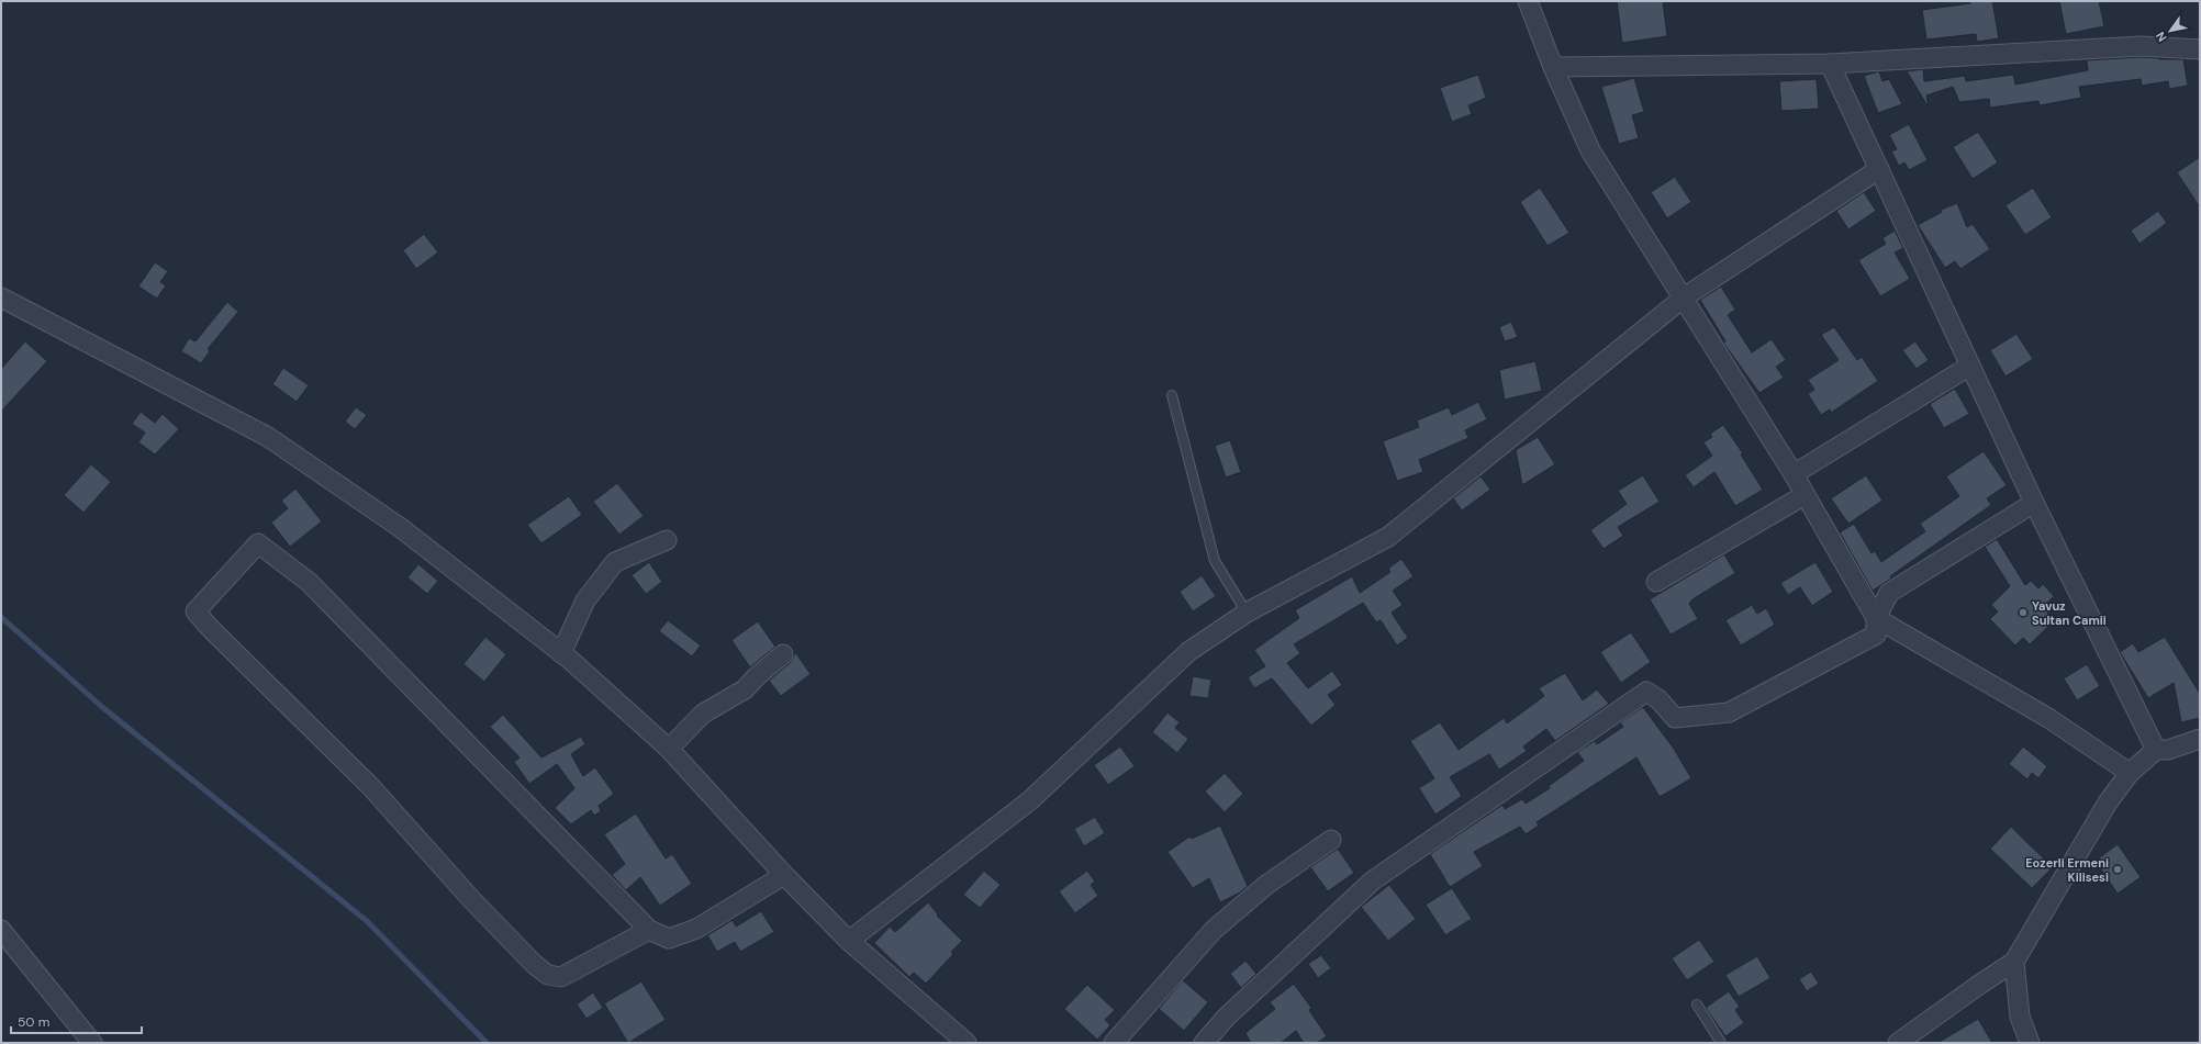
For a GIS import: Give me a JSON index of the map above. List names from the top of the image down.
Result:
{
  "places": ["Yavuz Sultan Camii", "Eozerli Ermeni Kilisesi"],
  "scale_bar": "50 m",
  "north": "bottom left"
}
